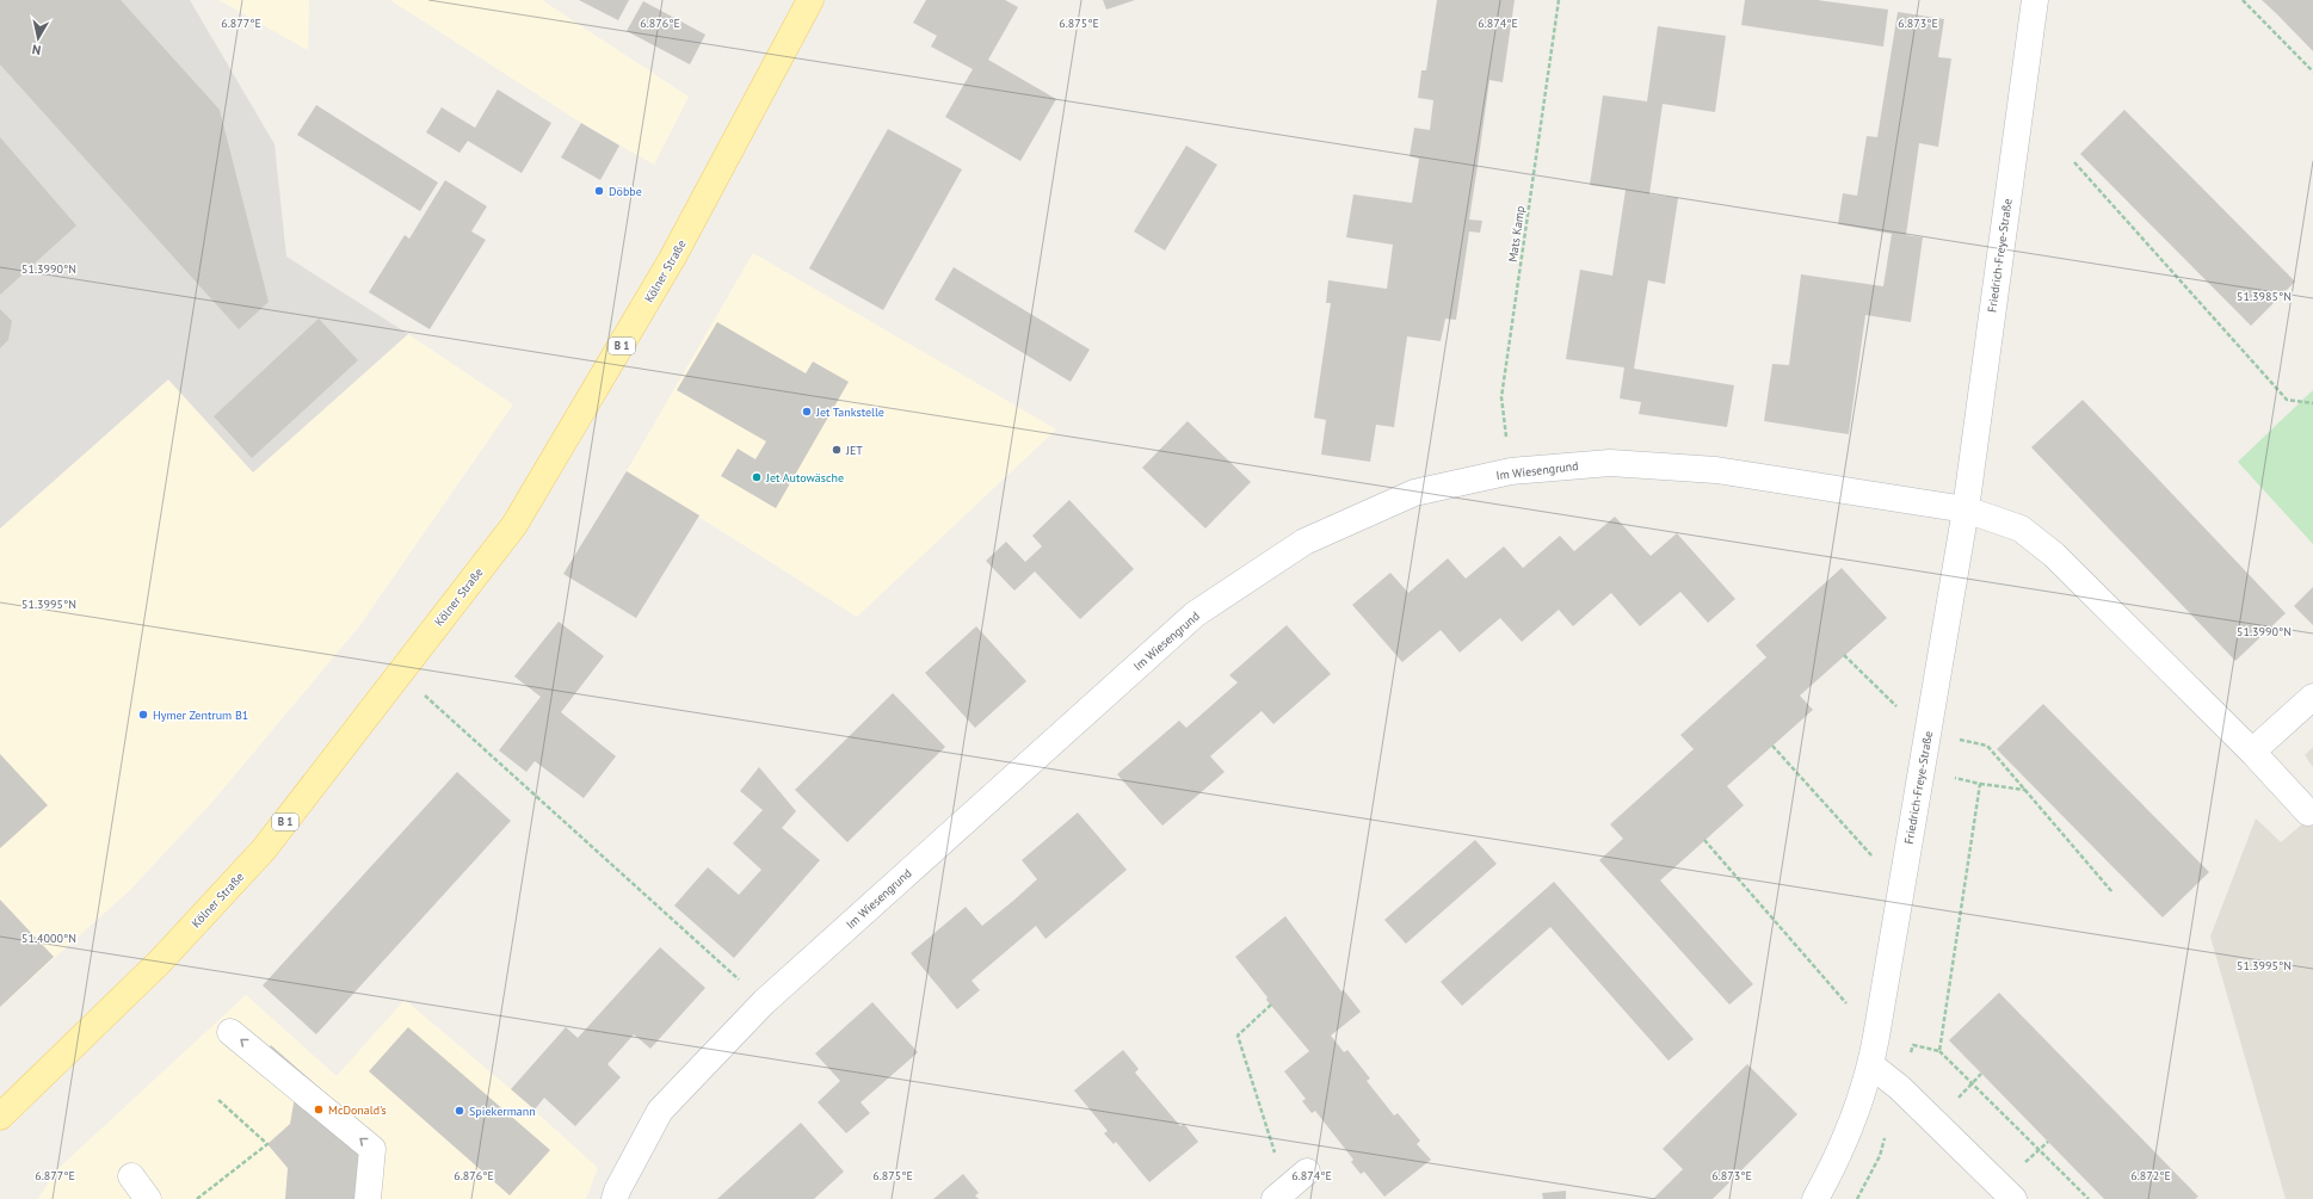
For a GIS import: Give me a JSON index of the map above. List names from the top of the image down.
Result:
{
  "streets": {
    "main road": ["Kölner Straße", "B 1"],
    "street": ["Friedrich-Freye-Straße", "Im Wiesengrund"],
    "path": ["Mats Kamp"]
  },
  "crossings": [
    ["Mats Kamp", "Im Wiesengrund"],
    ["Friedrich-Freye-Straße", "Im Wiesengrund"]
  ],
  "places": [
    "Döbbe",
    "Jet Tankstelle",
    "JET",
    "Jet Autowäsche",
    "Hymer Zentrum B1",
    "McDonald's",
    "Spiekermann"
  ],
  "north": "bottom",
  "coordinates": [
    "6.877°E",
    "6.876°E",
    "6.875°E",
    "6.874°E",
    "6.873°E",
    "51.3990°N",
    "51.3985°N",
    "51.3995°N",
    "51.4000°N",
    "6.872°E"
  ]
}
